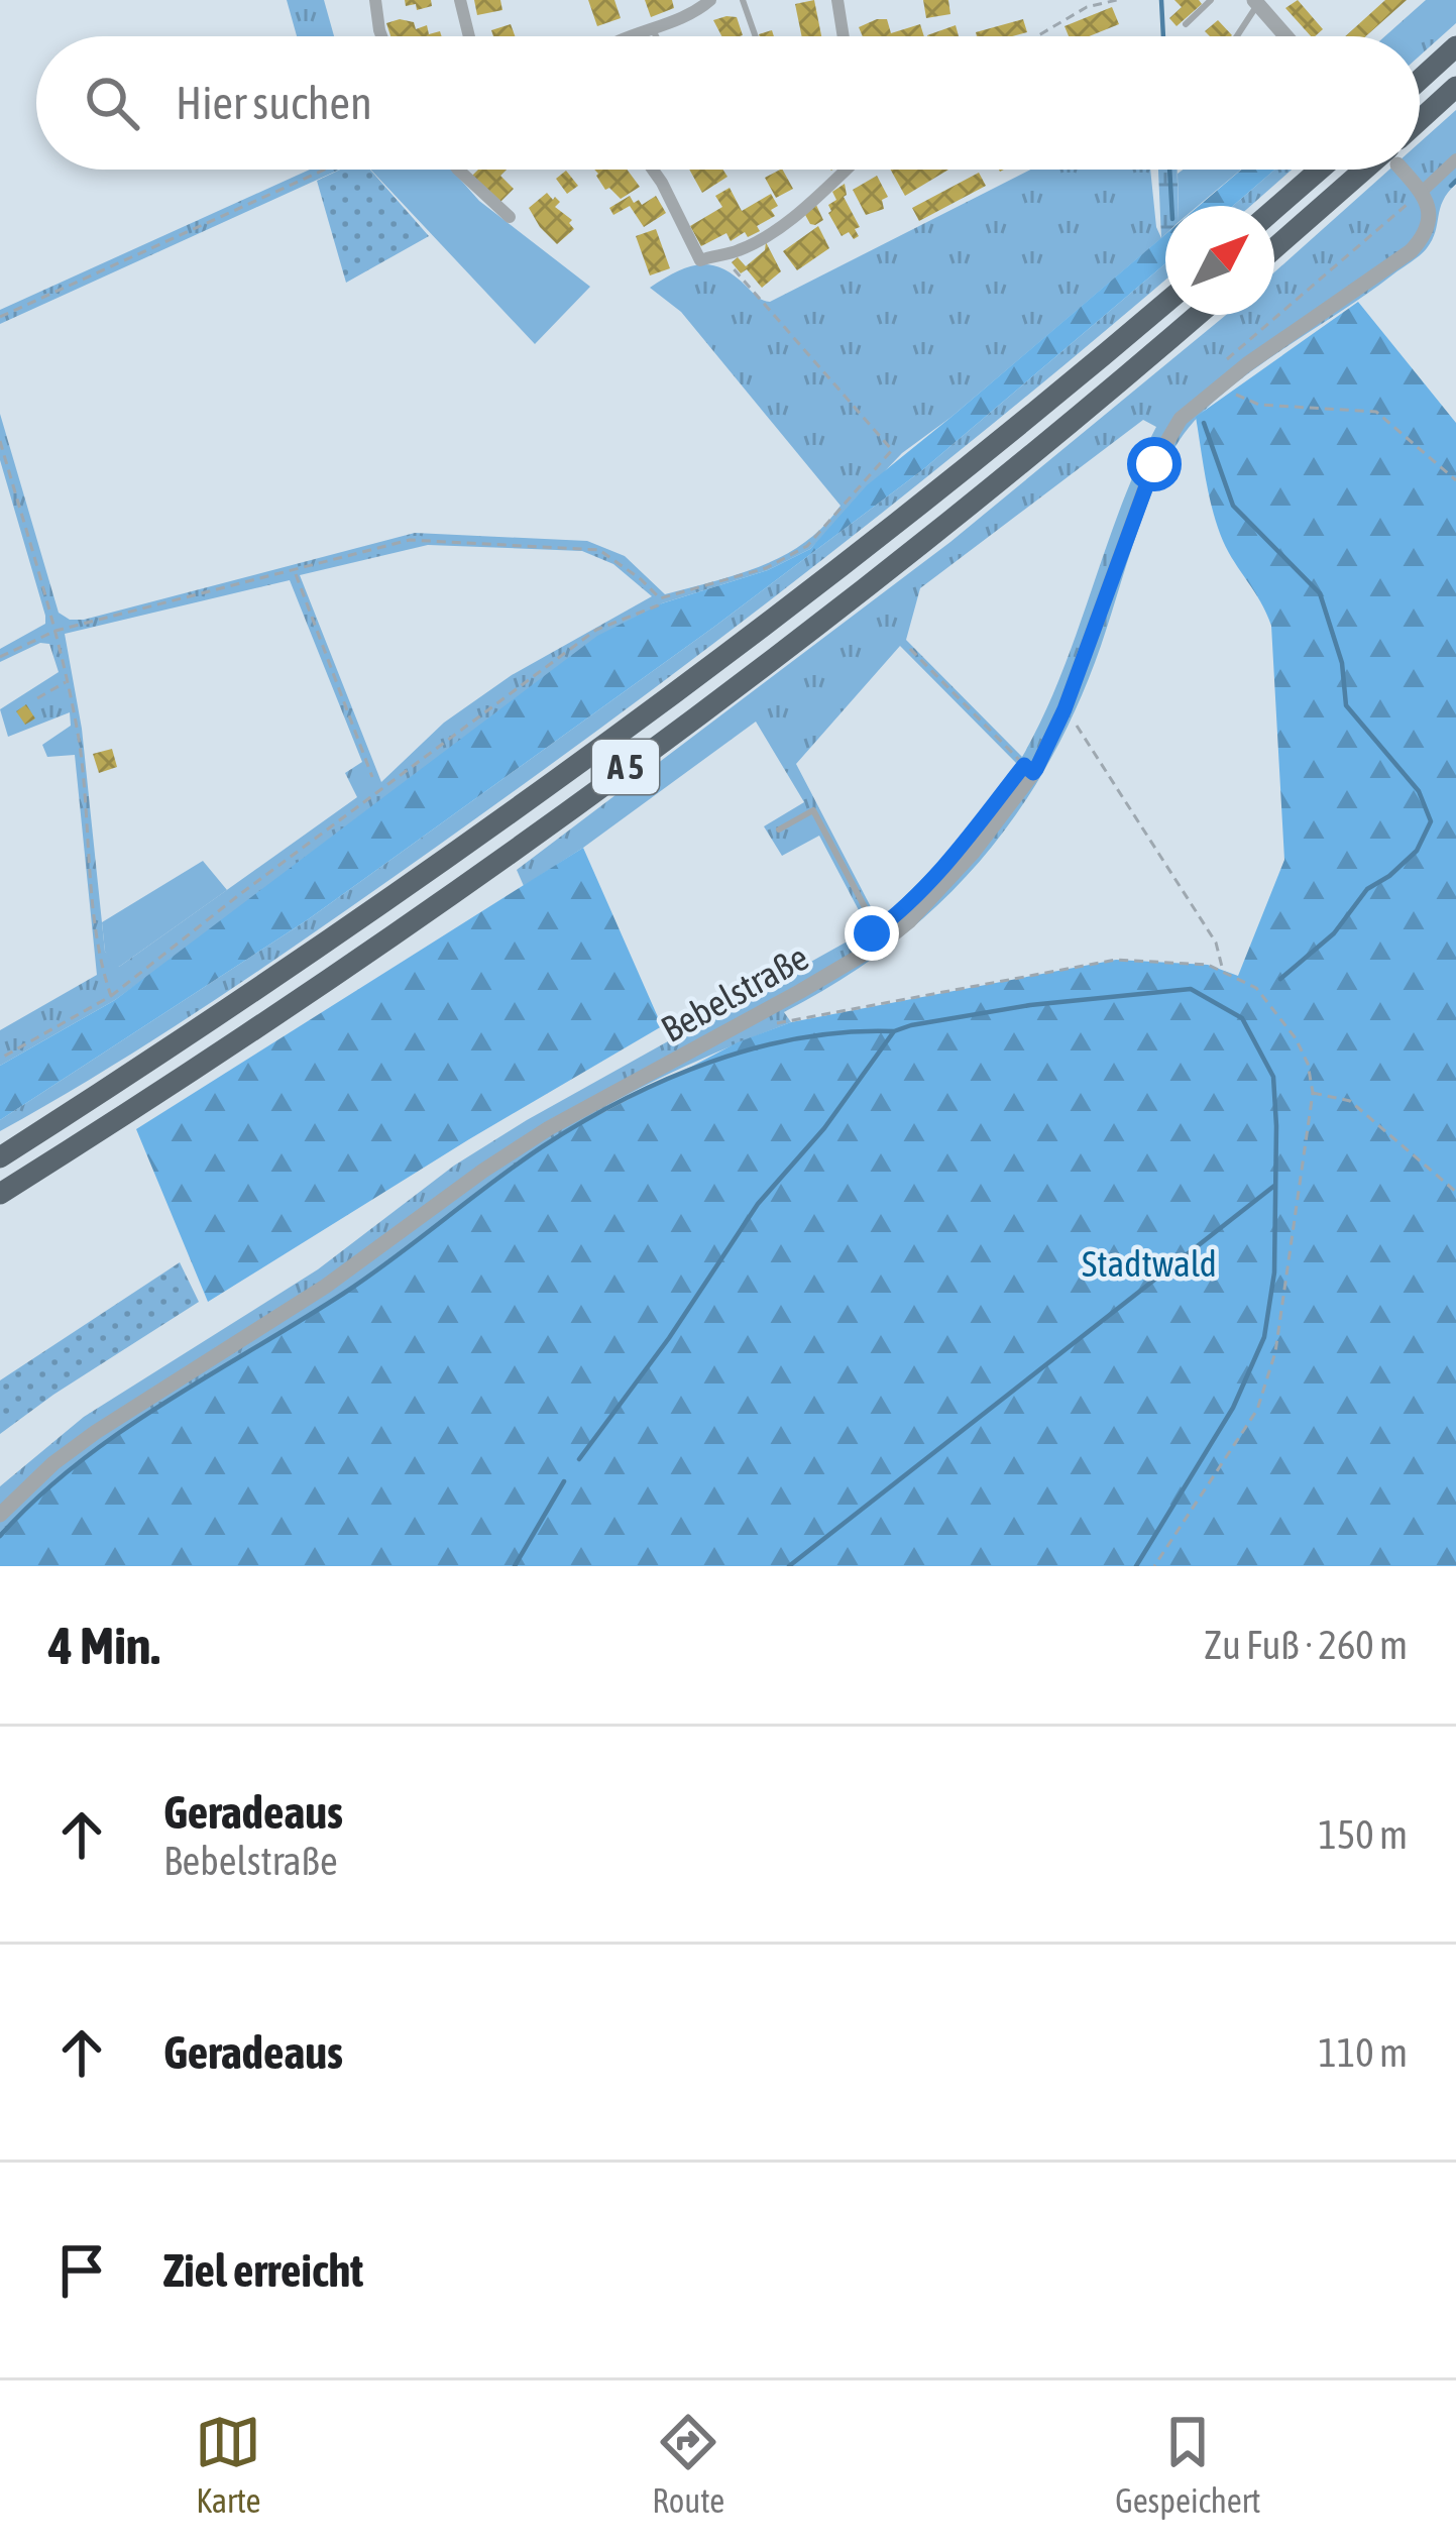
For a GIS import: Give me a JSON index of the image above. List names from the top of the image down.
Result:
{
  "streets": {
    "highway": ["A 5"],
    "street": ["Bebelstraße"]
  },
  "parks": ["Stadtwald"],
  "north": "top right",
  "page": {
    "search": "Hier suchen",
    "heading": ["4 Min.", "Zu Fuß · 260 m"],
    "list": [
      ["Geradeaus", "Bebelstraße", "150 m"],
      ["Geradeaus", "110 m"],
      "Ziel erreicht"
    ],
    "nav": ["Karte", "Route", "Gespeichert"]
  }
}
